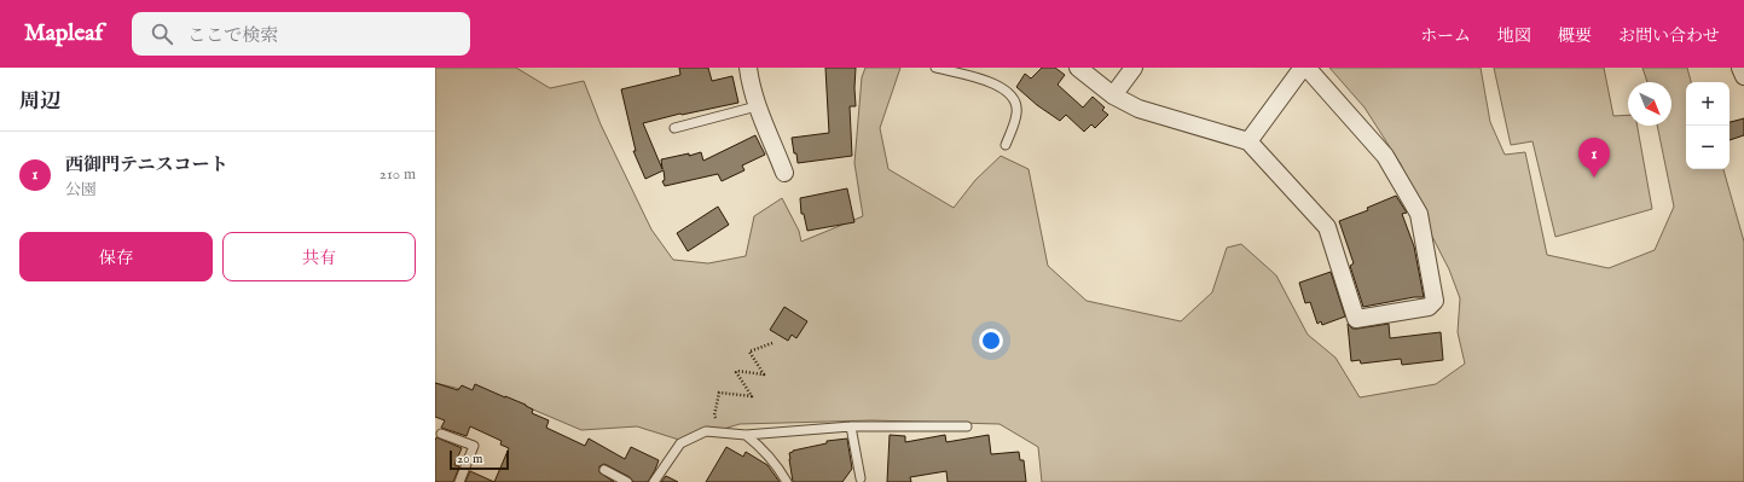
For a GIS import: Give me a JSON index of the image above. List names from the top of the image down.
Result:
{
  "scale_bar": "20 m",
  "north": "bottom right",
  "page": {
    "header": "Mapleaf",
    "search": "ここで検索",
    "nav": [
      "ホーム",
      "地図",
      "概要",
      "お問い合わせ"
    ],
    "heading": "周辺",
    "map_buttons": ["+", "−"],
    "list": [
      {
        "mark": "1",
        "name": "西御門テニスコート",
        "note": "公園",
        "value": "210 m"
      }
    ],
    "pins": "1",
    "buttons": ["保存", "共有"],
    "scale": "20 m"
  }
}
